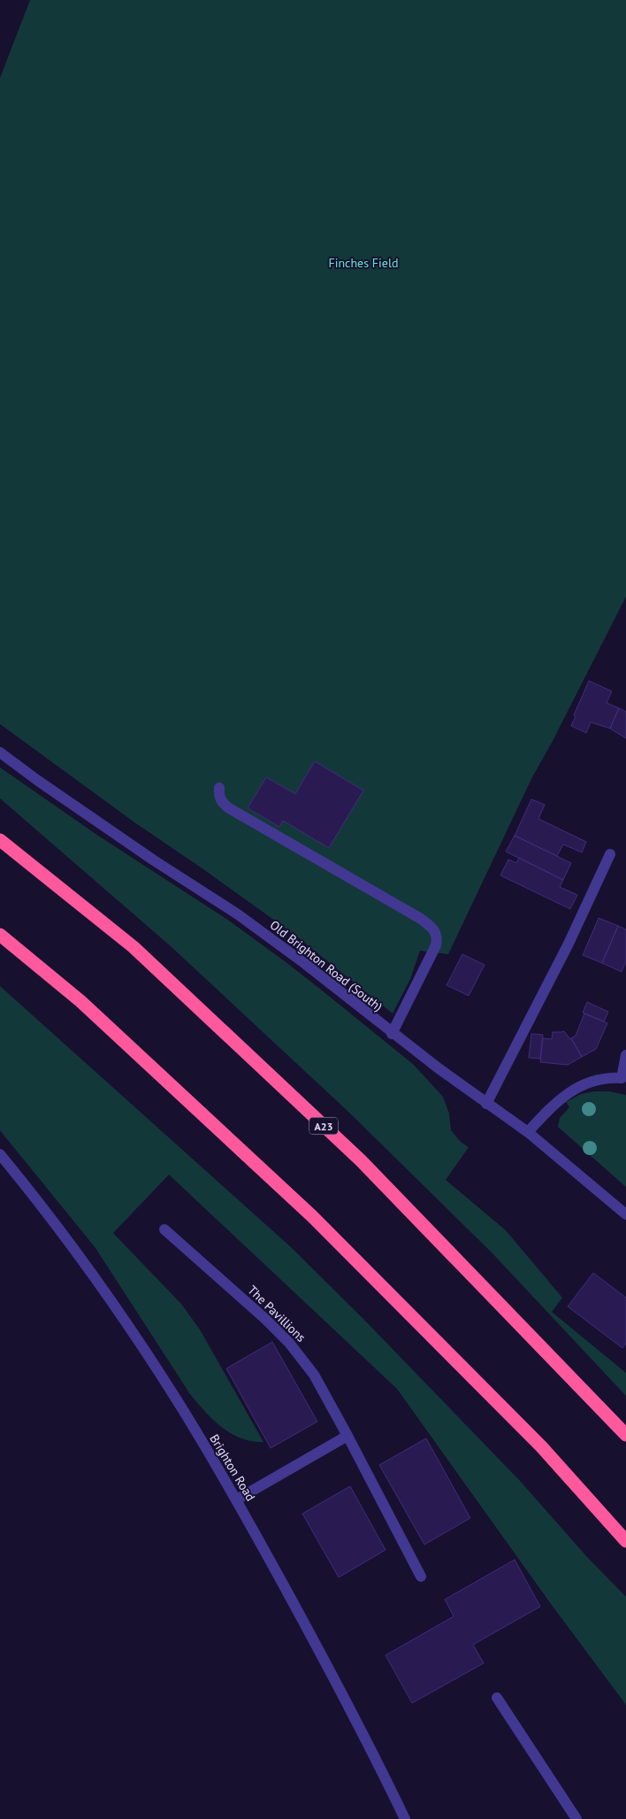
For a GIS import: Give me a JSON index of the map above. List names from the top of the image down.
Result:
{
  "streets": {
    "highway": ["A23"],
    "street": ["Old Brighton Road (South)", "The Pavillions", "Brighton Road"]
  },
  "parks": ["Finches Field"]
}
